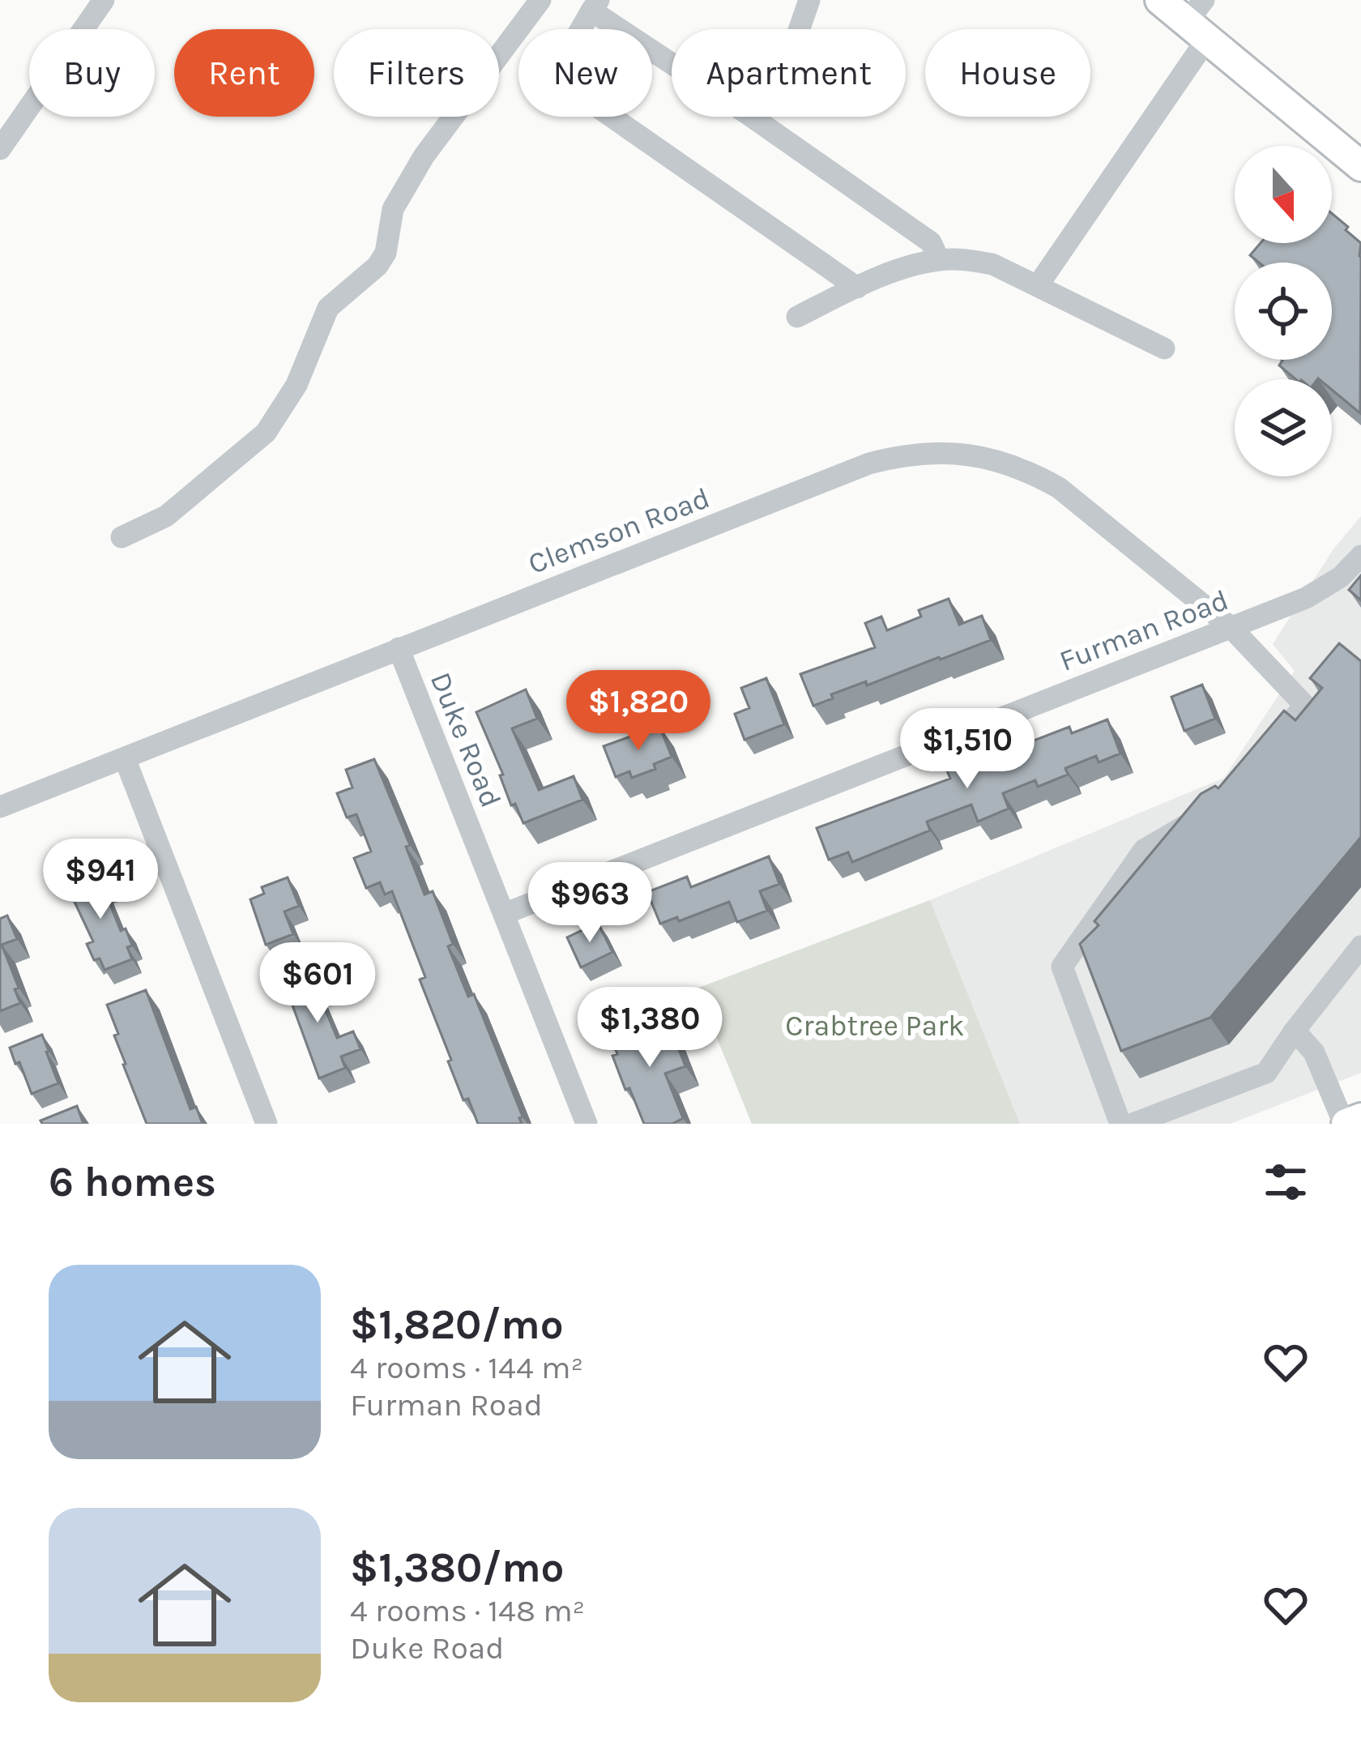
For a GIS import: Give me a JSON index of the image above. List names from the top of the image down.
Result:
{
  "streets": {
    "street": ["Clemson Road", "Furman Road", "Duke Road"]
  },
  "crossings": [
    ["Clemson Road", "Furman Road"],
    ["Clemson Road", "Duke Road"],
    ["Furman Road", "Duke Road"]
  ],
  "parks": ["Crabtree Park"],
  "north": "bottom",
  "page": {
    "chip": [
      "Buy",
      "Rent",
      "Filters",
      "New",
      "Apartment",
      "House"
    ],
    "price": [
      "$1,820",
      "$1,510",
      "$941",
      "$963",
      "$601",
      "$1,380"
    ],
    "heading": "6 homes",
    "list": [
      {
        "name": "$1,820/mo",
        "note": "4 rooms · 144 m² · Furman Road"
      },
      {
        "name": "$1,380/mo",
        "note": "4 rooms · 148 m² · Duke Road"
      }
    ]
  }
}
